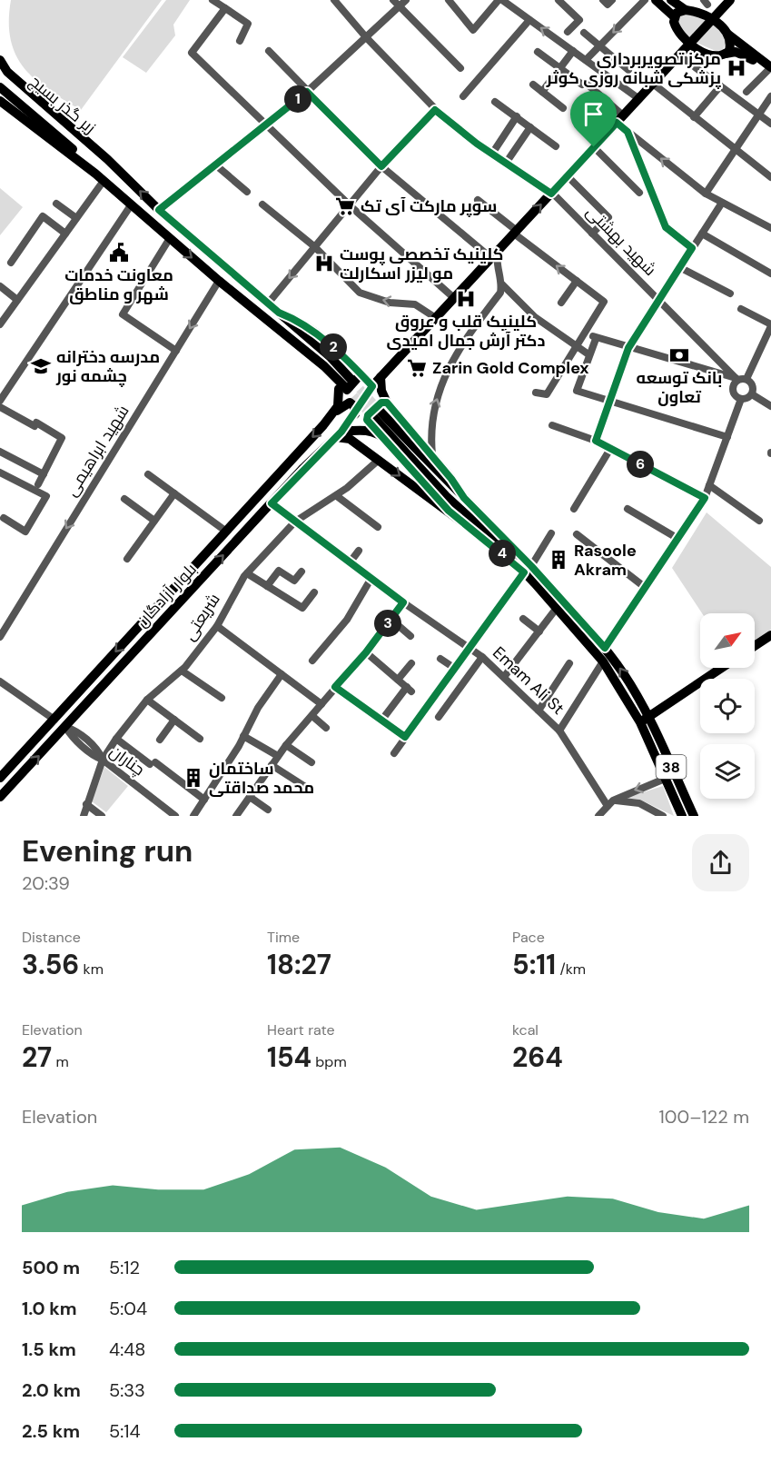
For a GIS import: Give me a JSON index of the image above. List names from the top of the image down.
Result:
{
  "streets": {
    "main road": ["زیر گذر بسیج", "بلوار آزادگان", "38"],
    "street": [
      "شهید بهشتی",
      "شهید ابراهیمی",
      "شریعتی",
      "Emam Ali St",
      "چناران"
    ]
  },
  "crossings": [
    ["شهید بهشتی", "بلوار آزادگان"],
    ["بلوار آزادگان", "Emam Ali St"],
    ["بلوار آزادگان", "چناران"],
    ["شریعتی", "Emam Ali St"],
    ["شریعتی", "چناران"]
  ],
  "one_way": ["شهید ابراهیمی"],
  "places": {
    "hospital": ["مرکز تصویربرداری پزشکی شبانه روزی کوثر", "کلینیک تخصصی پوست مو لیزر اسکارلت", "کلینیک قلب و عروق دکتر آرش جمال امیدی"],
    "supermarket": ["سوپر مارکت آی تک", "Zarin Gold Complex"],
    "public building": ["معاونت خدمات شهر و مناطق"],
    "bank": ["بانک توسعه تعاون"],
    "school or university": ["مدرسه دخترانه چشمه نور"],
    "building": ["Rasoole Akram", "ساختمان محمد صداقتی"]
  },
  "north": "top right",
  "page": {
    "pins": [
      "1",
      "2",
      "6",
      "4",
      "3"
    ],
    "heading": ["Evening run", "20:39"],
    "stats": [
      ["Distance", "3.56 km"],
      ["Time", "18:27"],
      ["Pace", "5:11 /km"],
      ["Elevation", "27 m"],
      ["Heart rate", "154 bpm"],
      ["kcal", "264"]
    ],
    "chart": ["Elevation", "100–122 m"],
    "list": [
      {
        "name": "500 m",
        "note": "5:12"
      },
      {
        "name": "1.0 km",
        "note": "5:04"
      },
      {
        "name": "1.5 km",
        "note": "4:48"
      },
      {
        "name": "2.0 km",
        "note": "5:33"
      },
      {
        "name": "2.5 km",
        "note": "5:14"
      }
    ]
  }
}
